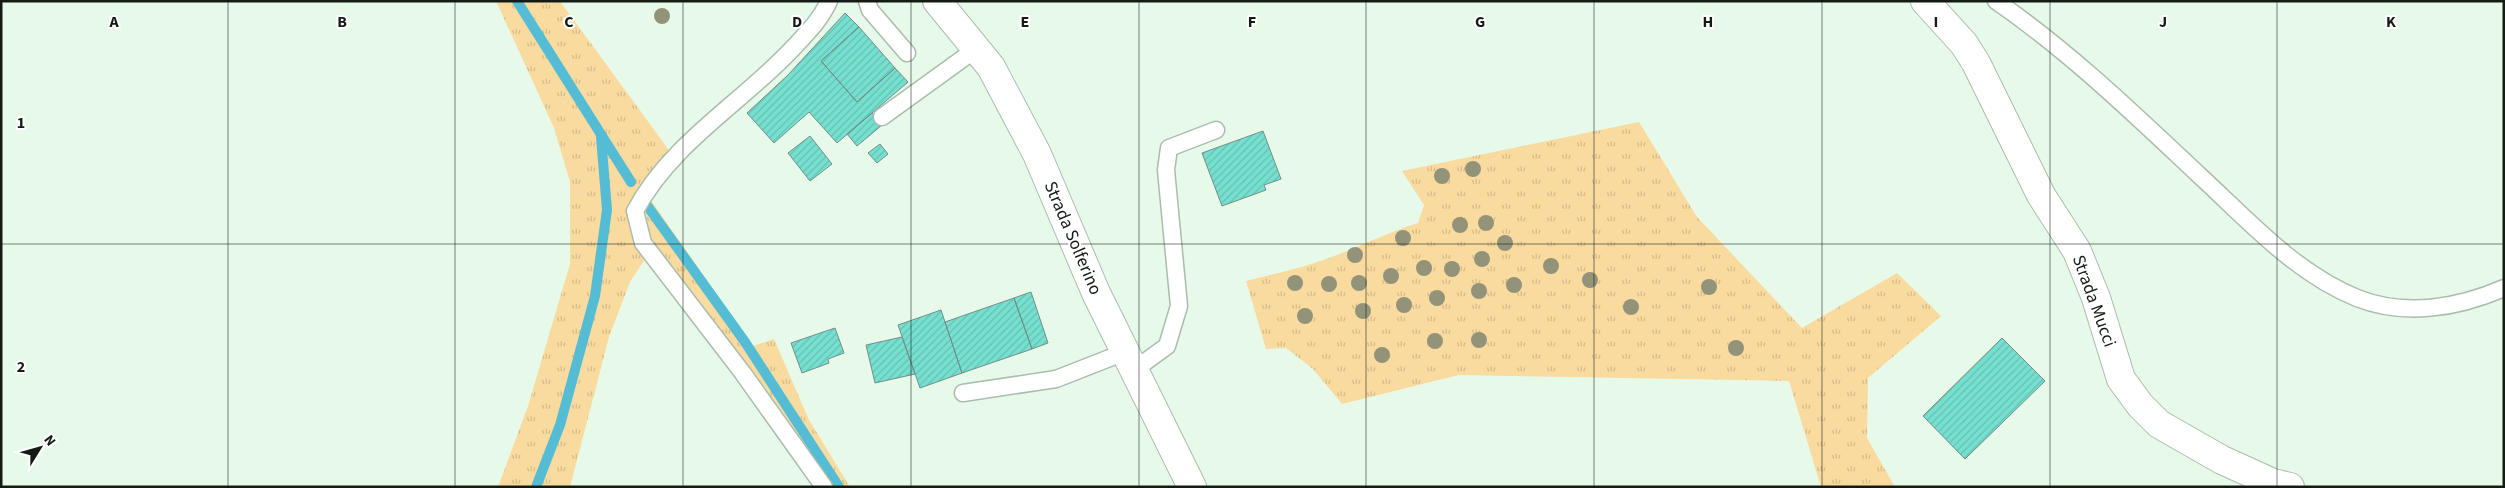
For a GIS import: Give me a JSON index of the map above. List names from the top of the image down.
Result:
{
  "streets": {
    "street": ["Strada Solferino", "Strada Mucci"]
  },
  "north": "top right",
  "grid": {
    "columns": [
      "A",
      "B",
      "C",
      "D",
      "E",
      "F",
      "G",
      "H",
      "I",
      "J",
      "K"
    ],
    "rows": ["1", "2"]
  }
}
